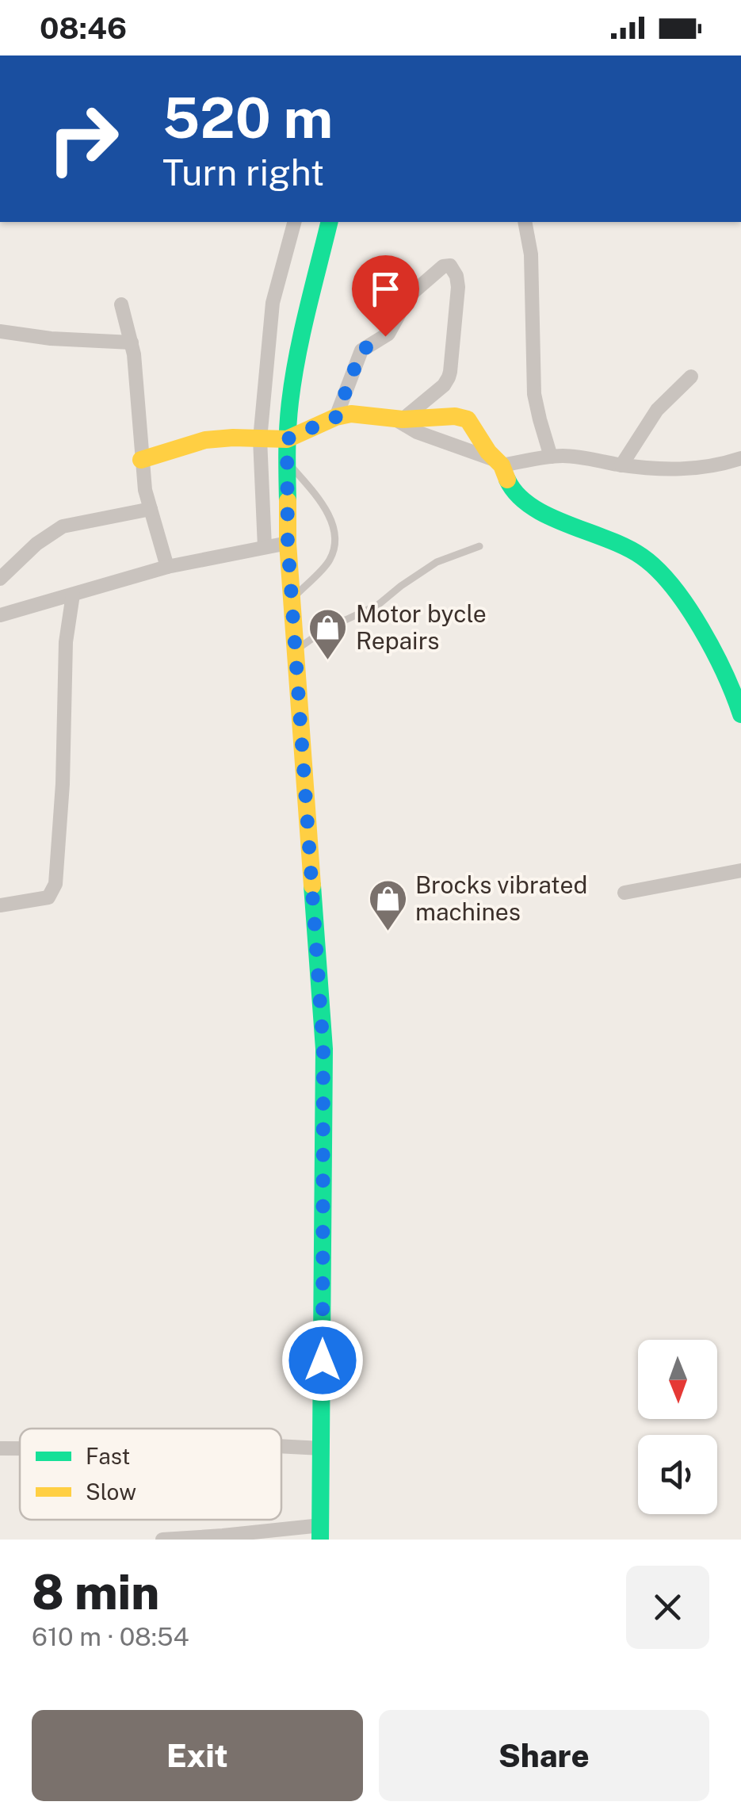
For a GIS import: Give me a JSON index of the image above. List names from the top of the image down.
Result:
{
  "places": {
    "shop": ["Motor bycle Repairs", "Brocks vibrated machines"]
  },
  "legend": ["Fast", "Slow"],
  "north": "bottom",
  "page": {
    "status": "08:46",
    "turn": ["520 m", "Turn right"],
    "heading": ["8 min", "610 m · 08:54"],
    "buttons": ["Exit", "Share"]
  }
}
